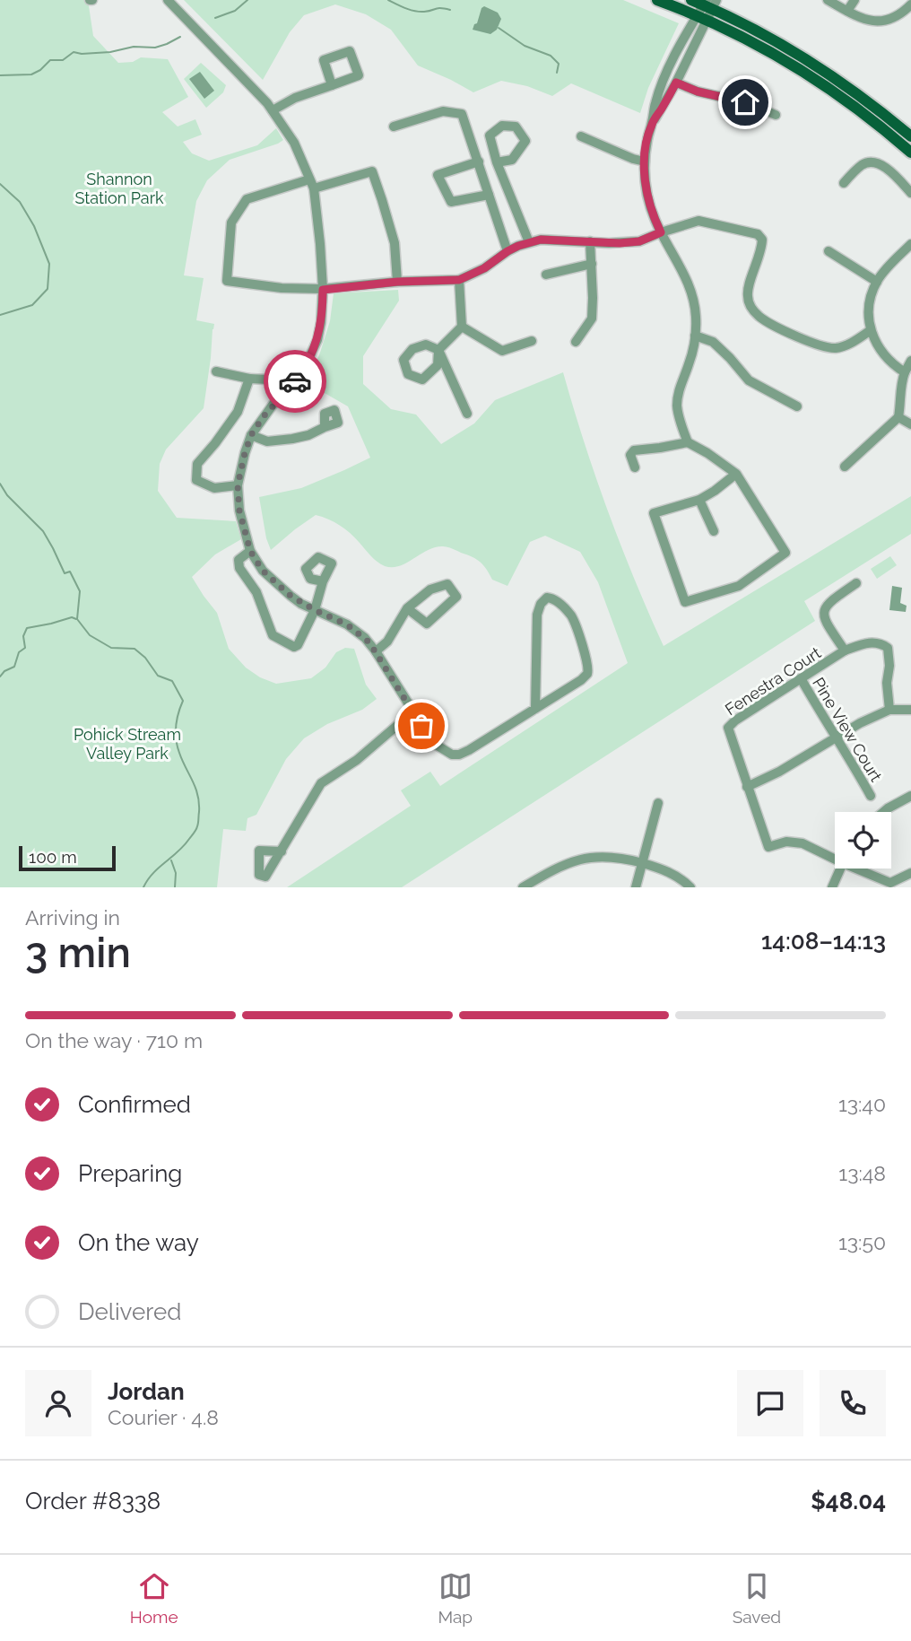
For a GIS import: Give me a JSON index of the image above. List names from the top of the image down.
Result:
{
  "streets": {
    "street": ["Fenestra Court", "Pine View Court"]
  },
  "crossings": [
    ["Fenestra Court", "Pine View Court"]
  ],
  "parks": ["Shannon Station Park", "Pohick Stream Valley Park"],
  "scale_bar": "100 m",
  "page": {
    "scale": "100 m",
    "heading": ["3 min", "Arriving in", "14:08–14:13"],
    "panel": [
      "Jordan",
      "Courier · 4.8",
      "Order #8338",
      "$48.04"
    ],
    "bar": "On the way · 710 m",
    "list": [
      ["Confirmed", "13:40"],
      ["Preparing", "13:48"],
      ["On the way", "13:50"],
      "Delivered"
    ],
    "tabs": ["Home", "Map", "Saved"]
  }
}
